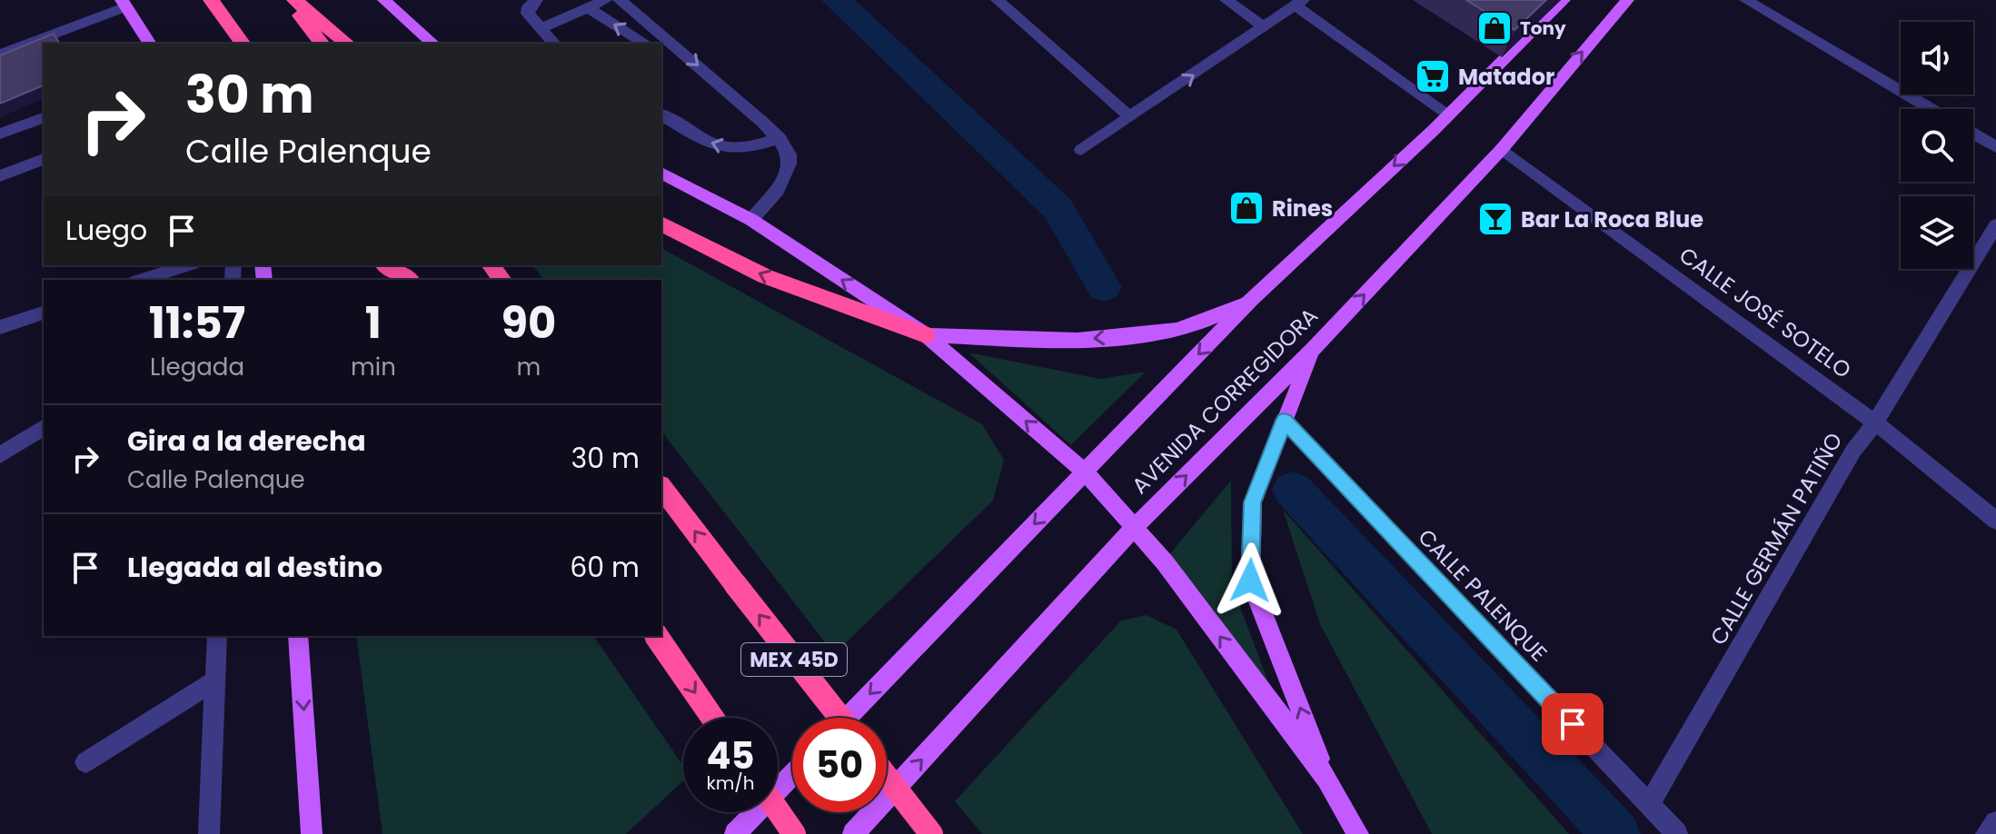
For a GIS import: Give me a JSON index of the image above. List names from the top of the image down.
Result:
{
  "streets": {
    "highway": ["MEX 45D"],
    "main road": ["AVENIDA CORREGIDORA"],
    "street": ["CALLE JOSÉ SOTELO", "CALLE GERMÁN PATIÑO", "CALLE PALENQUE"]
  },
  "crossings": [
    ["CALLE JOSÉ SOTELO", "AVENIDA CORREGIDORA"],
    ["CALLE JOSÉ SOTELO", "CALLE GERMÁN PATIÑO"],
    ["CALLE GERMÁN PATIÑO", "CALLE PALENQUE"]
  ],
  "places": {
    "shop": ["Tony", "Rines"],
    "supermarket": ["Matador"],
    "bar": ["Bar La Roca Blue"]
  },
  "page": {
    "turn": ["30 m", "Calle Palenque"],
    "then": "Luego",
    "eta": [
      "11:57",
      "Llegada",
      "1",
      "min",
      "90",
      "m"
    ],
    "list": [
      {
        "name": "Gira a la derecha",
        "note": "Calle Palenque",
        "value": "30 m"
      },
      {
        "name": "Llegada al destino",
        "value": "60 m"
      }
    ],
    "speed": "45 km/h",
    "limit": "50"
  }
}
